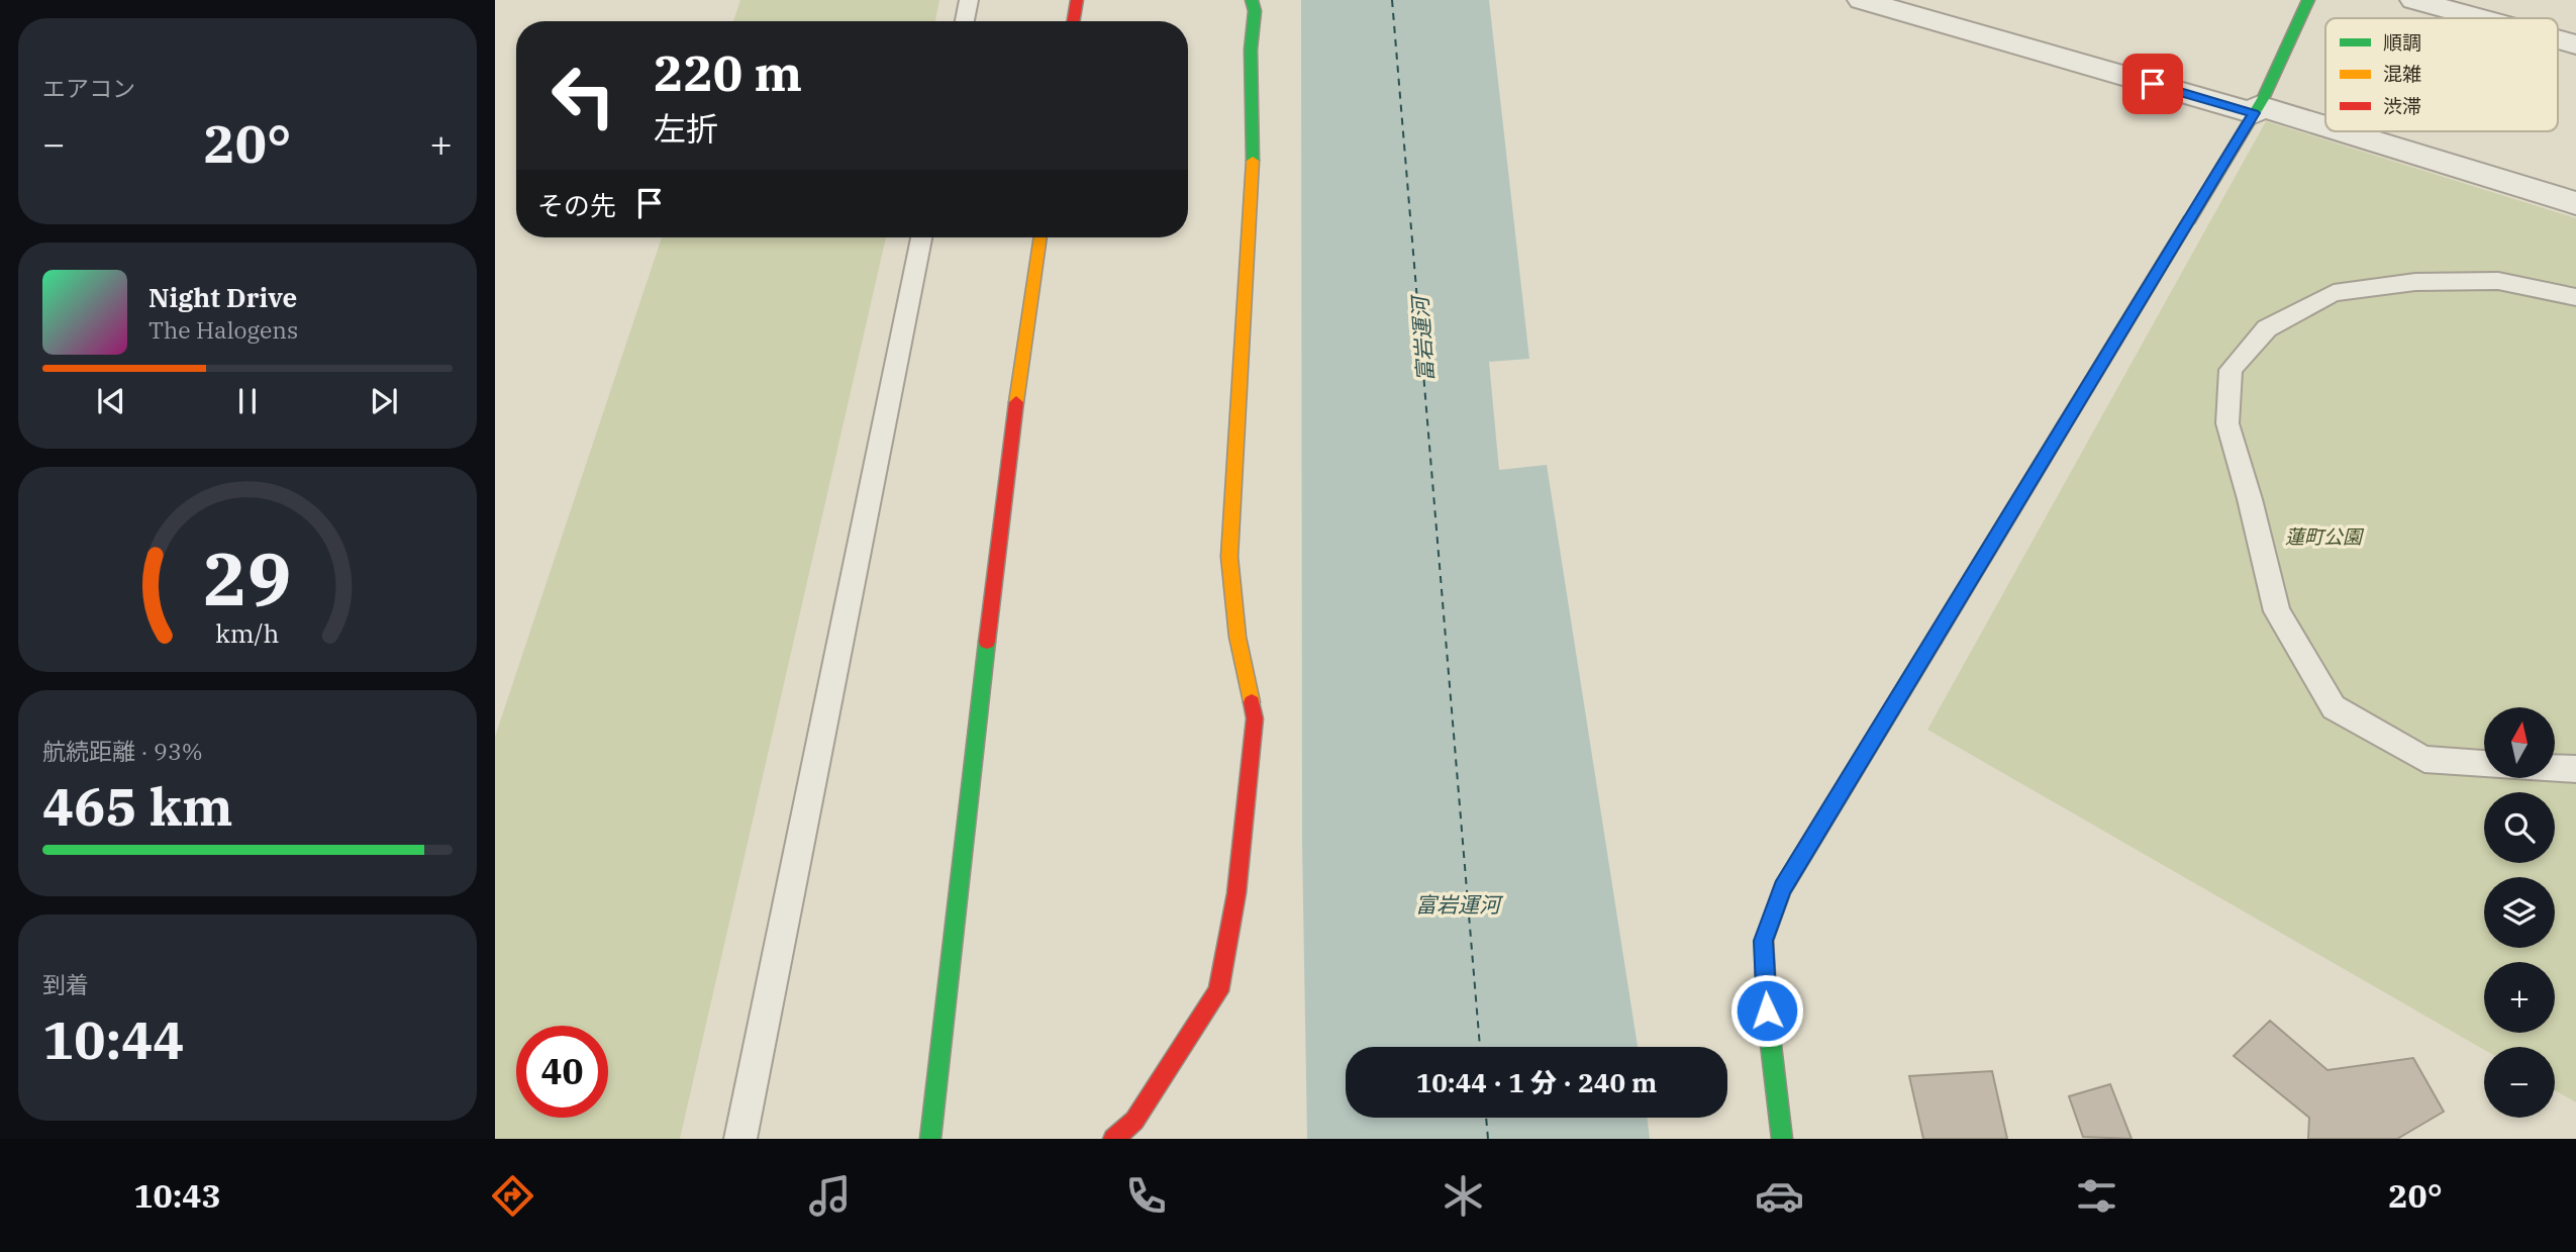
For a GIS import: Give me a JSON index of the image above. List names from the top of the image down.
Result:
{
  "water": ["富岩運河"],
  "parks": ["蓮町公園"],
  "legend": ["順調", "混雑", "渋滞"],
  "north": "top",
  "page": {
    "tile": [
      "エアコン",
      ["航続距離 · 93%", "465 km"],
      ["到着", "10:44"]
    ],
    "turn": ["220 m", "左折"],
    "heat": ["−", "20°", "+"],
    "then": "その先",
    "song": ["Night Drive", "The Halogens"],
    "map_buttons": ["+", "−"],
    "limit": "40",
    "trip": "10:44 · 1 分 · 240 m",
    "tabs": ["10:43", "20°"],
    "gauge": ["29", "km/h"]
  }
}
